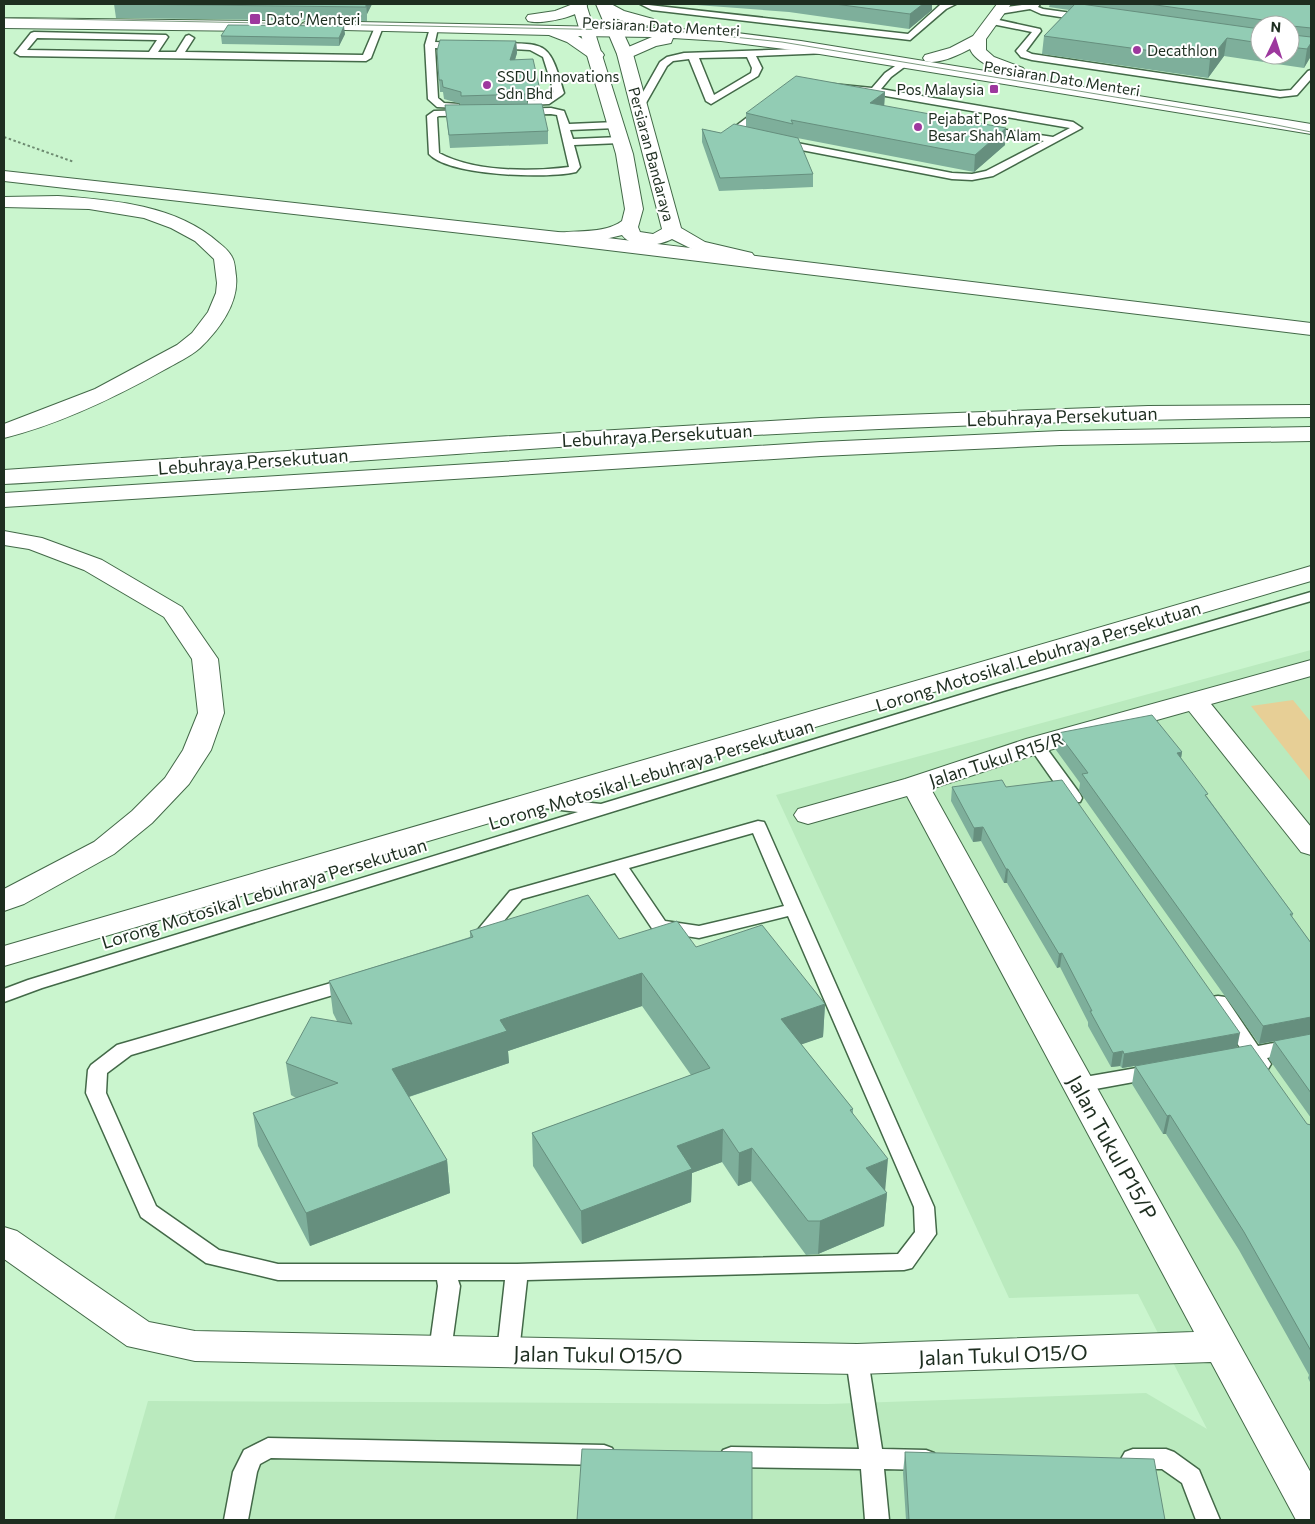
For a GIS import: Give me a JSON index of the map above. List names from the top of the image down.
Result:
{
  "streets": {
    "main road": [
      "Persiaran Dato Menteri",
      "Persiaran Bandaraya",
      "Lebuhraya Persekutuan",
      "Jalan Tukul R15/R",
      "Jalan Tukul P15/P",
      "Jalan Tukul O15/O"
    ],
    "lane": ["Lorong Motosikal Lebuhraya Persekutuan"]
  },
  "crossings": [
    ["Persiaran Dato Menteri", "Persiaran Bandaraya"],
    ["Jalan Tukul R15/R", "Jalan Tukul P15/P"],
    ["Jalan Tukul P15/P", "Jalan Tukul O15/O"]
  ],
  "places": {
    "transit": ["Dato' Menteri", "Pos Malaysia"],
    "other": ["Decathlon", "SSDU Innovations Sdn Bhd", "Pejabat Pos Besar Shah Alam"]
  },
  "north": "top"
}
